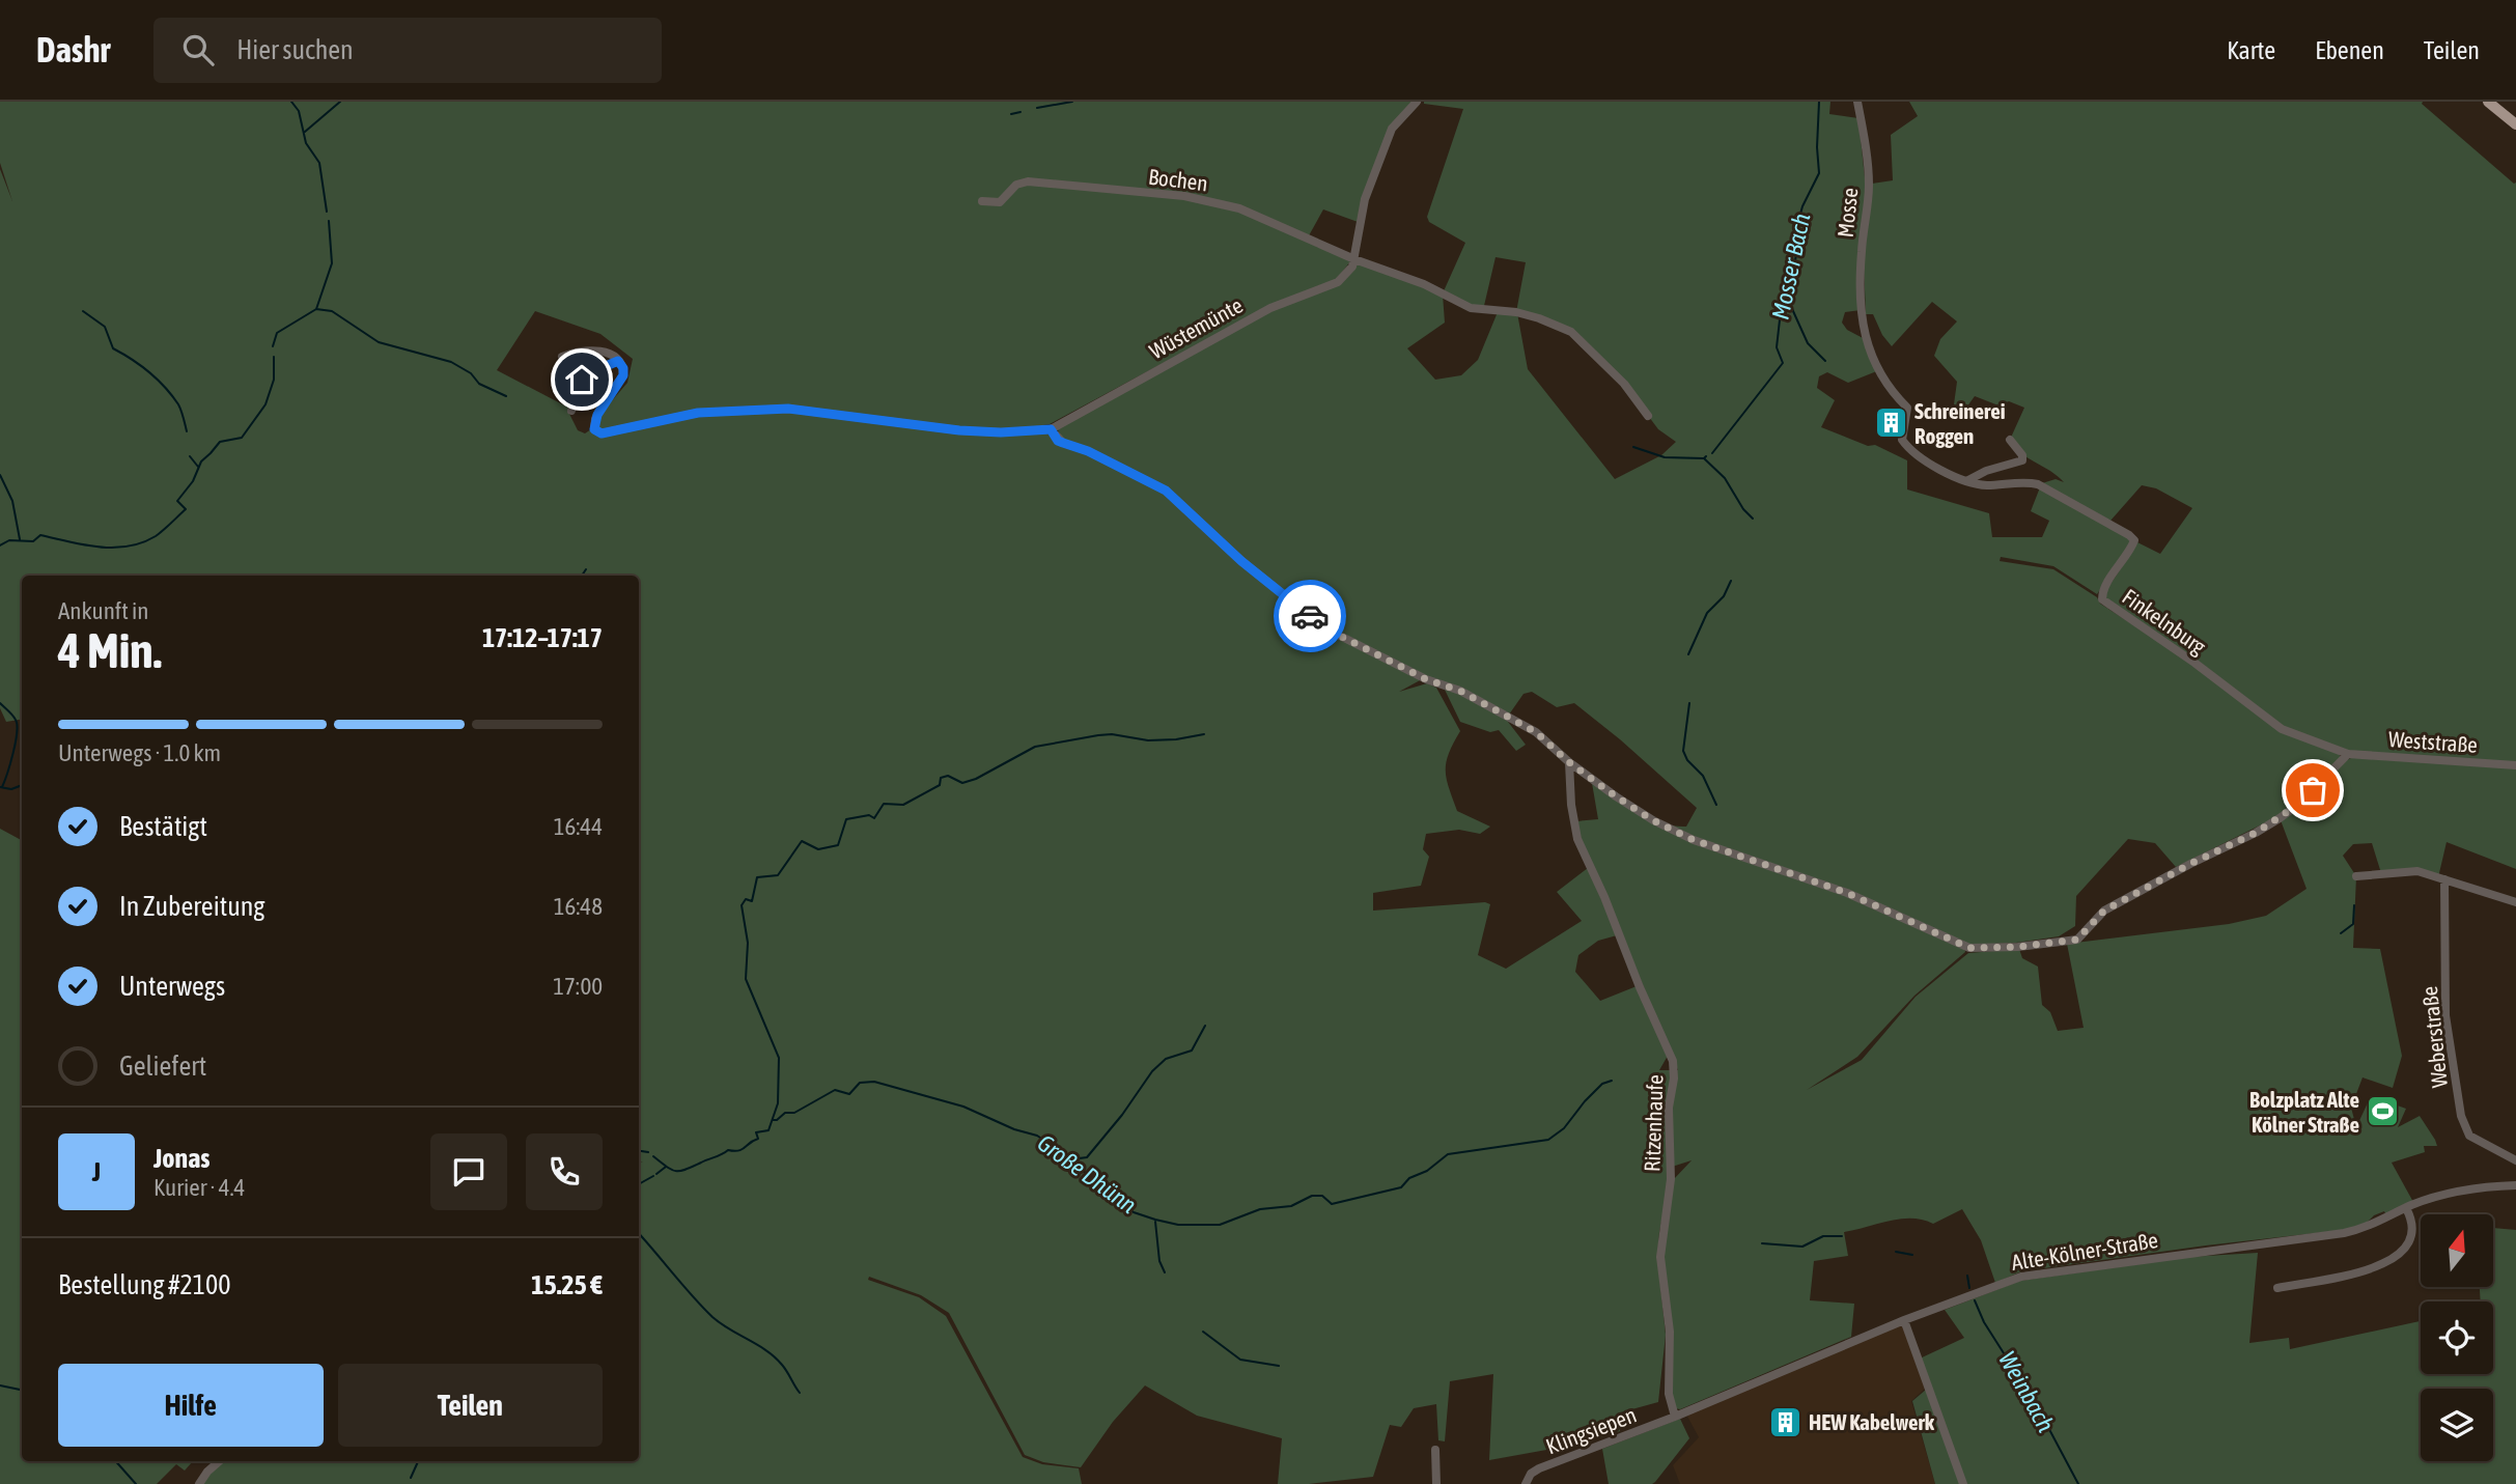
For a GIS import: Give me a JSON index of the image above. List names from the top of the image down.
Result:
{
  "streets": {
    "street": [
      "Bochen",
      "Mosse",
      "Wüstemünte",
      "Finkelnburg",
      "Weststraße",
      "Weberstraße",
      "Ritzenhaufe",
      "Alte-Kölner-Straße",
      "Klingsiepen"
    ]
  },
  "crossings": [
    ["Bochen", "Wüstemünte"],
    ["Mosse", "Finkelnburg"],
    ["Finkelnburg", "Weststraße"],
    ["Ritzenhaufe", "Alte-Kölner-Straße"],
    ["Ritzenhaufe", "Klingsiepen"],
    ["Alte-Kölner-Straße", "Klingsiepen"]
  ],
  "water": ["Mosser Bach", "Große Dhünn", "Weinbach"],
  "places": {
    "building": ["Schreinerei Roggen", "HEW Kabelwerk"],
    "sports": ["Bolzplatz Alte Kölner Straße"]
  },
  "north": "top",
  "page": {
    "header": "Dashr",
    "search": "Hier suchen",
    "nav": ["Karte", "Ebenen", "Teilen"],
    "heading": ["4 Min.", "Ankunft in", "17:12–17:17"],
    "panel": [
      "Jonas",
      "Kurier · 4.4",
      "Bestellung #2100",
      "15.25 €"
    ],
    "bar": "Unterwegs · 1.0 km",
    "list": [
      ["Bestätigt", "16:44"],
      ["In Zubereitung", "16:48"],
      ["Unterwegs", "17:00"],
      "Geliefert"
    ],
    "round": "J",
    "buttons": ["Hilfe", "Teilen"]
  }
}
